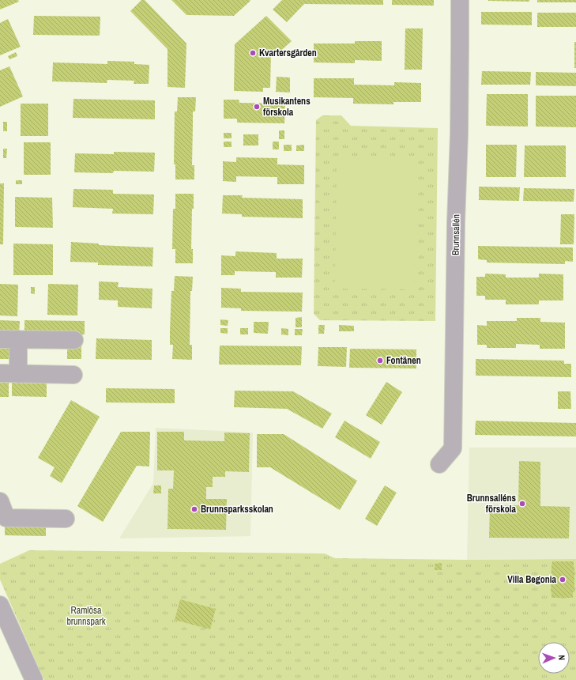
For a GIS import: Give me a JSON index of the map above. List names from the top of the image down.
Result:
{
  "streets": {
    "street": ["Brunnsallén"]
  },
  "parks": ["Ramlösa brunnspark"],
  "places": [
    "Kvartersgården",
    "Musikantens förskola",
    "Fontänen",
    "Brunnsalléns förskola",
    "Brunnsparksskolan",
    "Villa Begonia"
  ],
  "north": "right"
}
